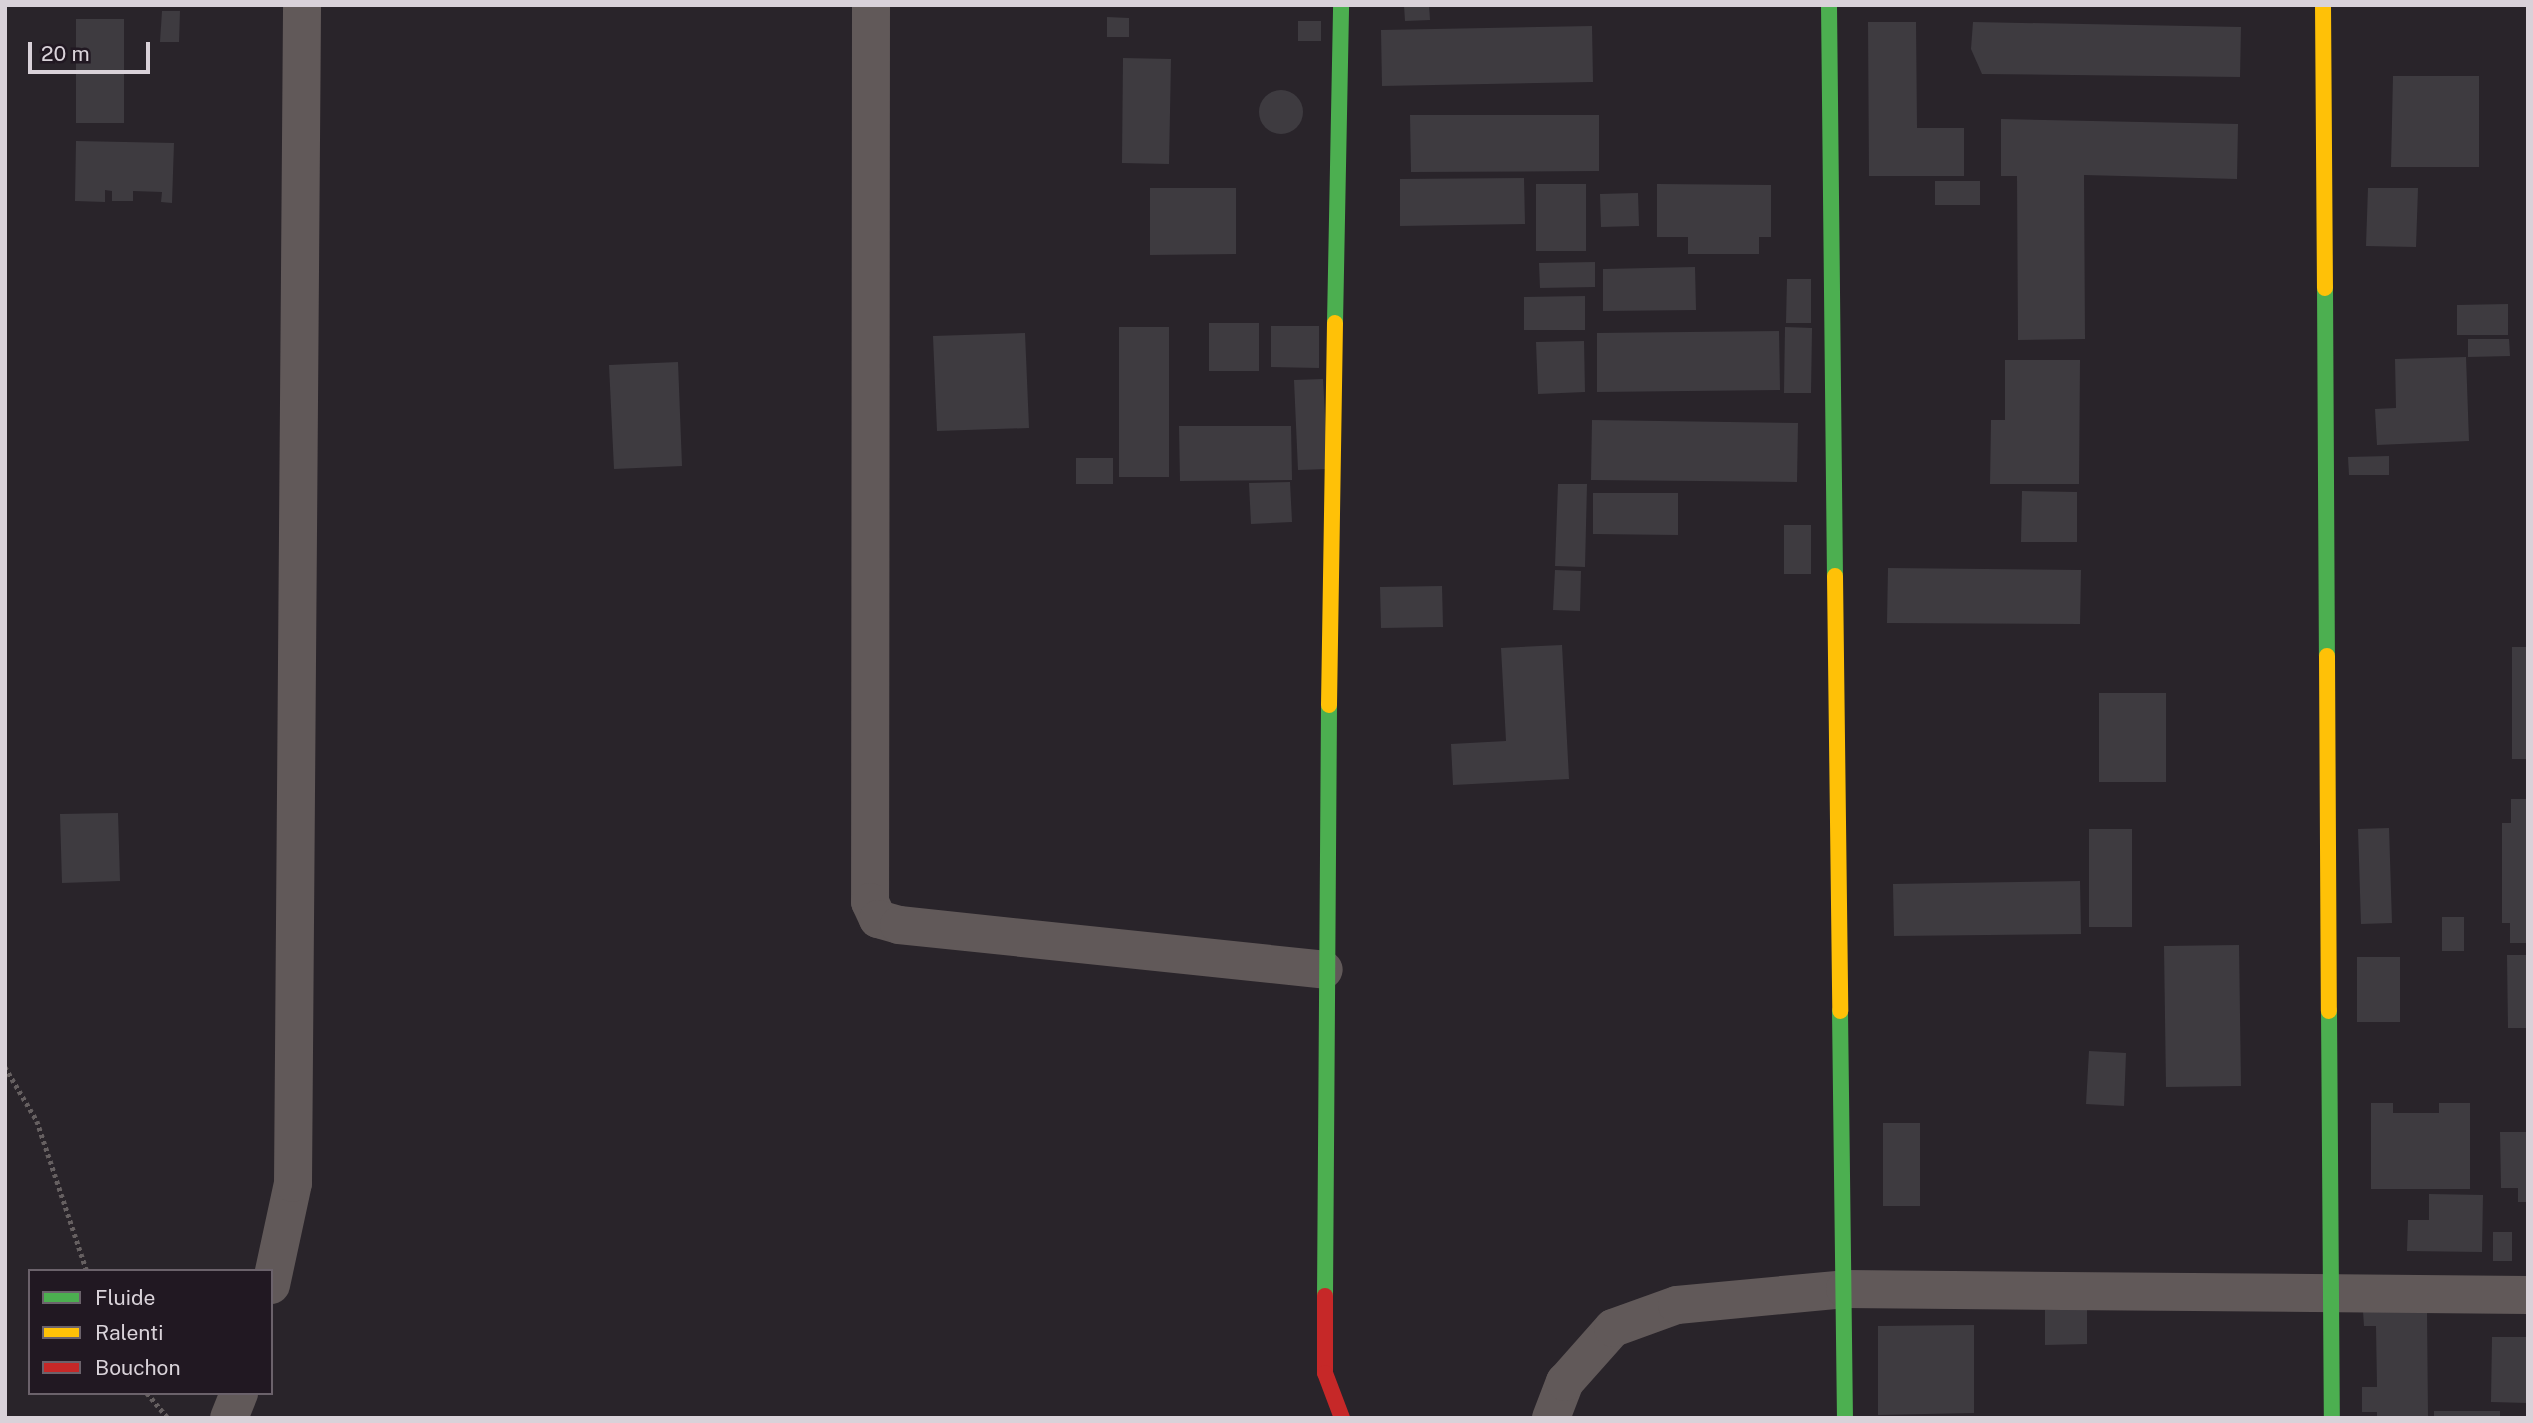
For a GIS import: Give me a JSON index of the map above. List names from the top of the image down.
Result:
{
  "legend": ["Fluide", "Ralenti", "Bouchon"],
  "scale_bar": "20 m"
}
